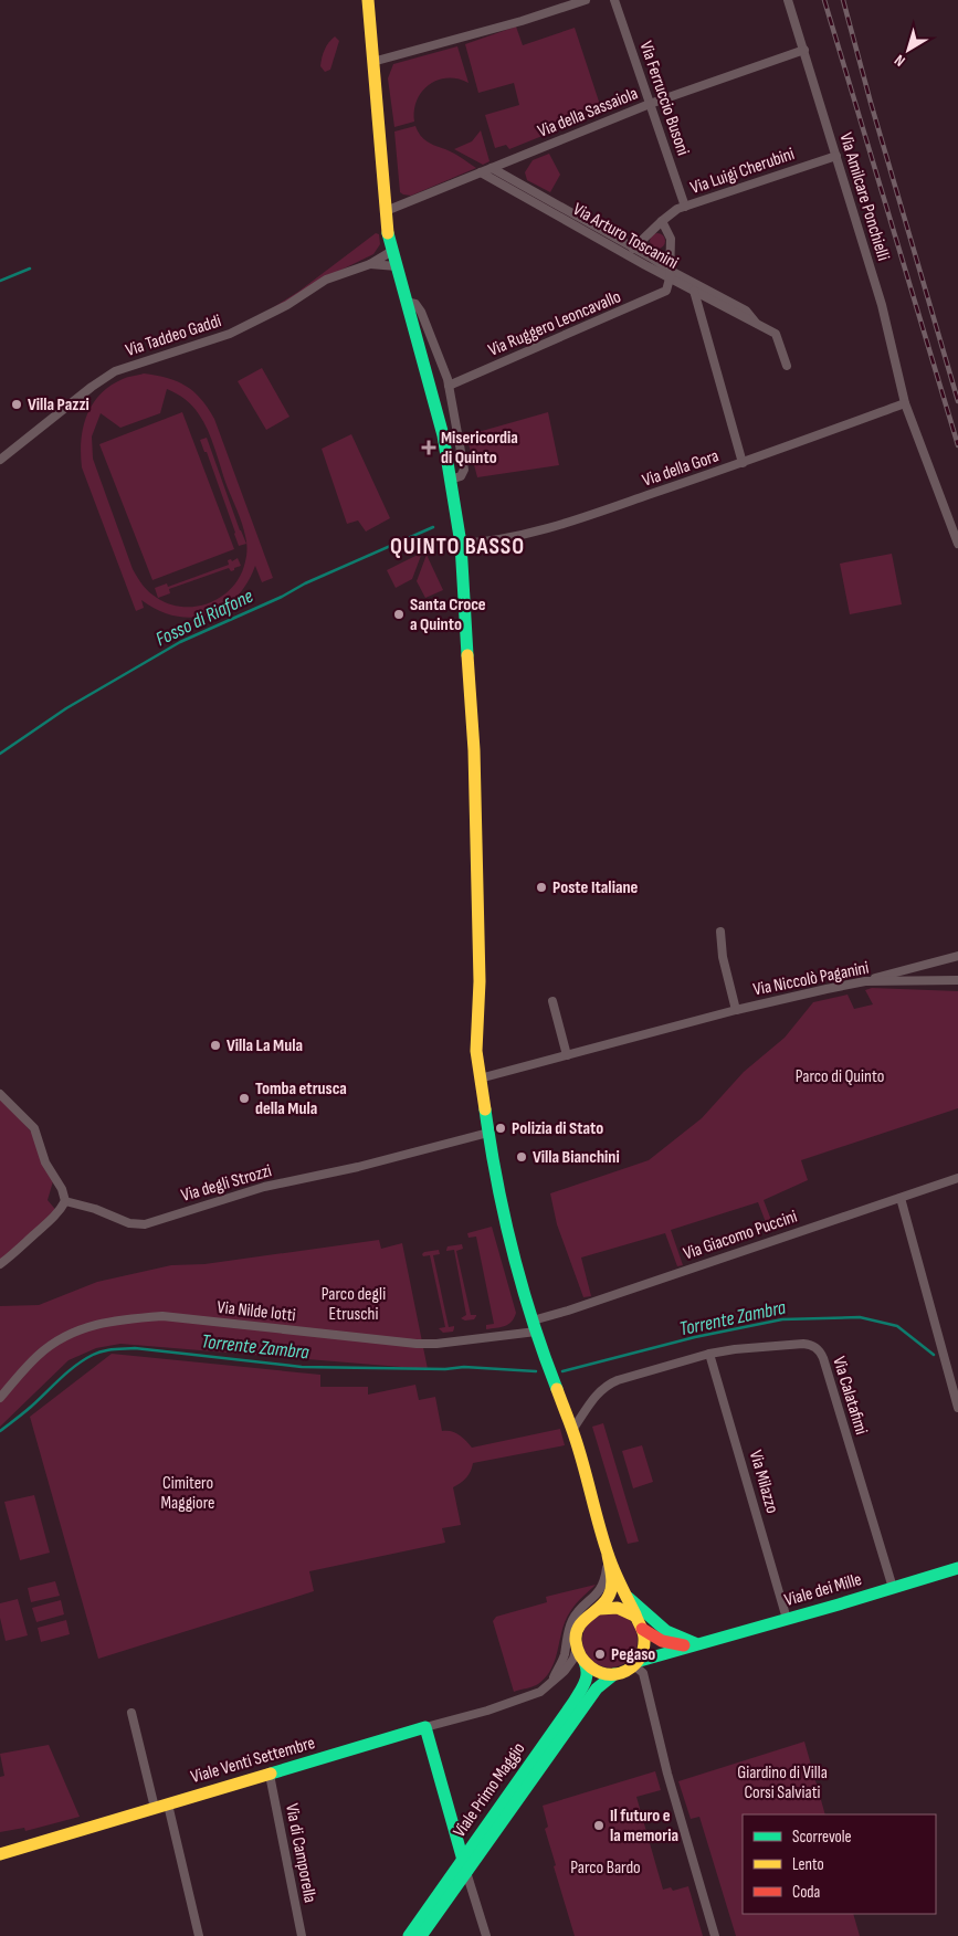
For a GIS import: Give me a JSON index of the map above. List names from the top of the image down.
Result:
{
  "streets": {
    "main road": ["Viale dei Mille", "Viale Venti Settembre", "Viale Primo Maggio"],
    "street": [
      "Via Ferruccio Busoni",
      "Via della Sassaiola",
      "Via Luigi Cherubini",
      "Via Amilcare Ponchielli",
      "Via Arturo Toscanini",
      "Via Ruggero Leoncavallo",
      "Via Taddeo Gaddi",
      "Via della Gora",
      "Via Niccolò Paganini",
      "Via degli Strozzi",
      "Via Giacomo Puccini",
      "Via Nilde Iotti",
      "Via Calatafimi",
      "Via Milazzo",
      "Via di Camporella"
    ]
  },
  "crossings": [
    ["Via Ferruccio Busoni", "Via della Sassaiola"],
    ["Via Ferruccio Busoni", "Via Luigi Cherubini"],
    ["Via della Sassaiola", "Via Amilcare Ponchielli"],
    ["Via della Sassaiola", "Via Arturo Toscanini"],
    ["Via Luigi Cherubini", "Via Amilcare Ponchielli"],
    ["Via Luigi Cherubini", "Via Arturo Toscanini"],
    ["Via Amilcare Ponchielli", "Via della Gora"],
    ["Via Arturo Toscanini", "Via Ruggero Leoncavallo"],
    ["Via Giacomo Puccini", "Via Nilde Iotti"],
    ["Via Calatafimi", "Via Milazzo"],
    ["Via Calatafimi", "Viale dei Mille"],
    ["Via Milazzo", "Viale dei Mille"],
    ["Viale Venti Settembre", "Viale Primo Maggio"],
    ["Viale Venti Settembre", "Via di Camporella"]
  ],
  "districts": ["QUINTO BASSO"],
  "water": ["Fosso di Riafone", "Torrente Zambra"],
  "parks": [
    "Parco di Quinto",
    "Parco degli Etruschi",
    "Cimitero Maggiore",
    "Giardino di Villa Corsi Salviati",
    "Parco Bardo"
  ],
  "places": {
    "other": [
      "Villa Pazzi",
      "Santa Croce a Quinto",
      "Poste Italiane",
      "Villa La Mula",
      "Tomba etrusca della Mula",
      "Polizia di Stato",
      "Villa Bianchini",
      "Pegaso",
      "Il futuro e la memoria"
    ],
    "health": ["Misericordia di Quinto"]
  },
  "legend": ["Scorrevole", "Lento", "Coda"],
  "north": "bottom left"
}
